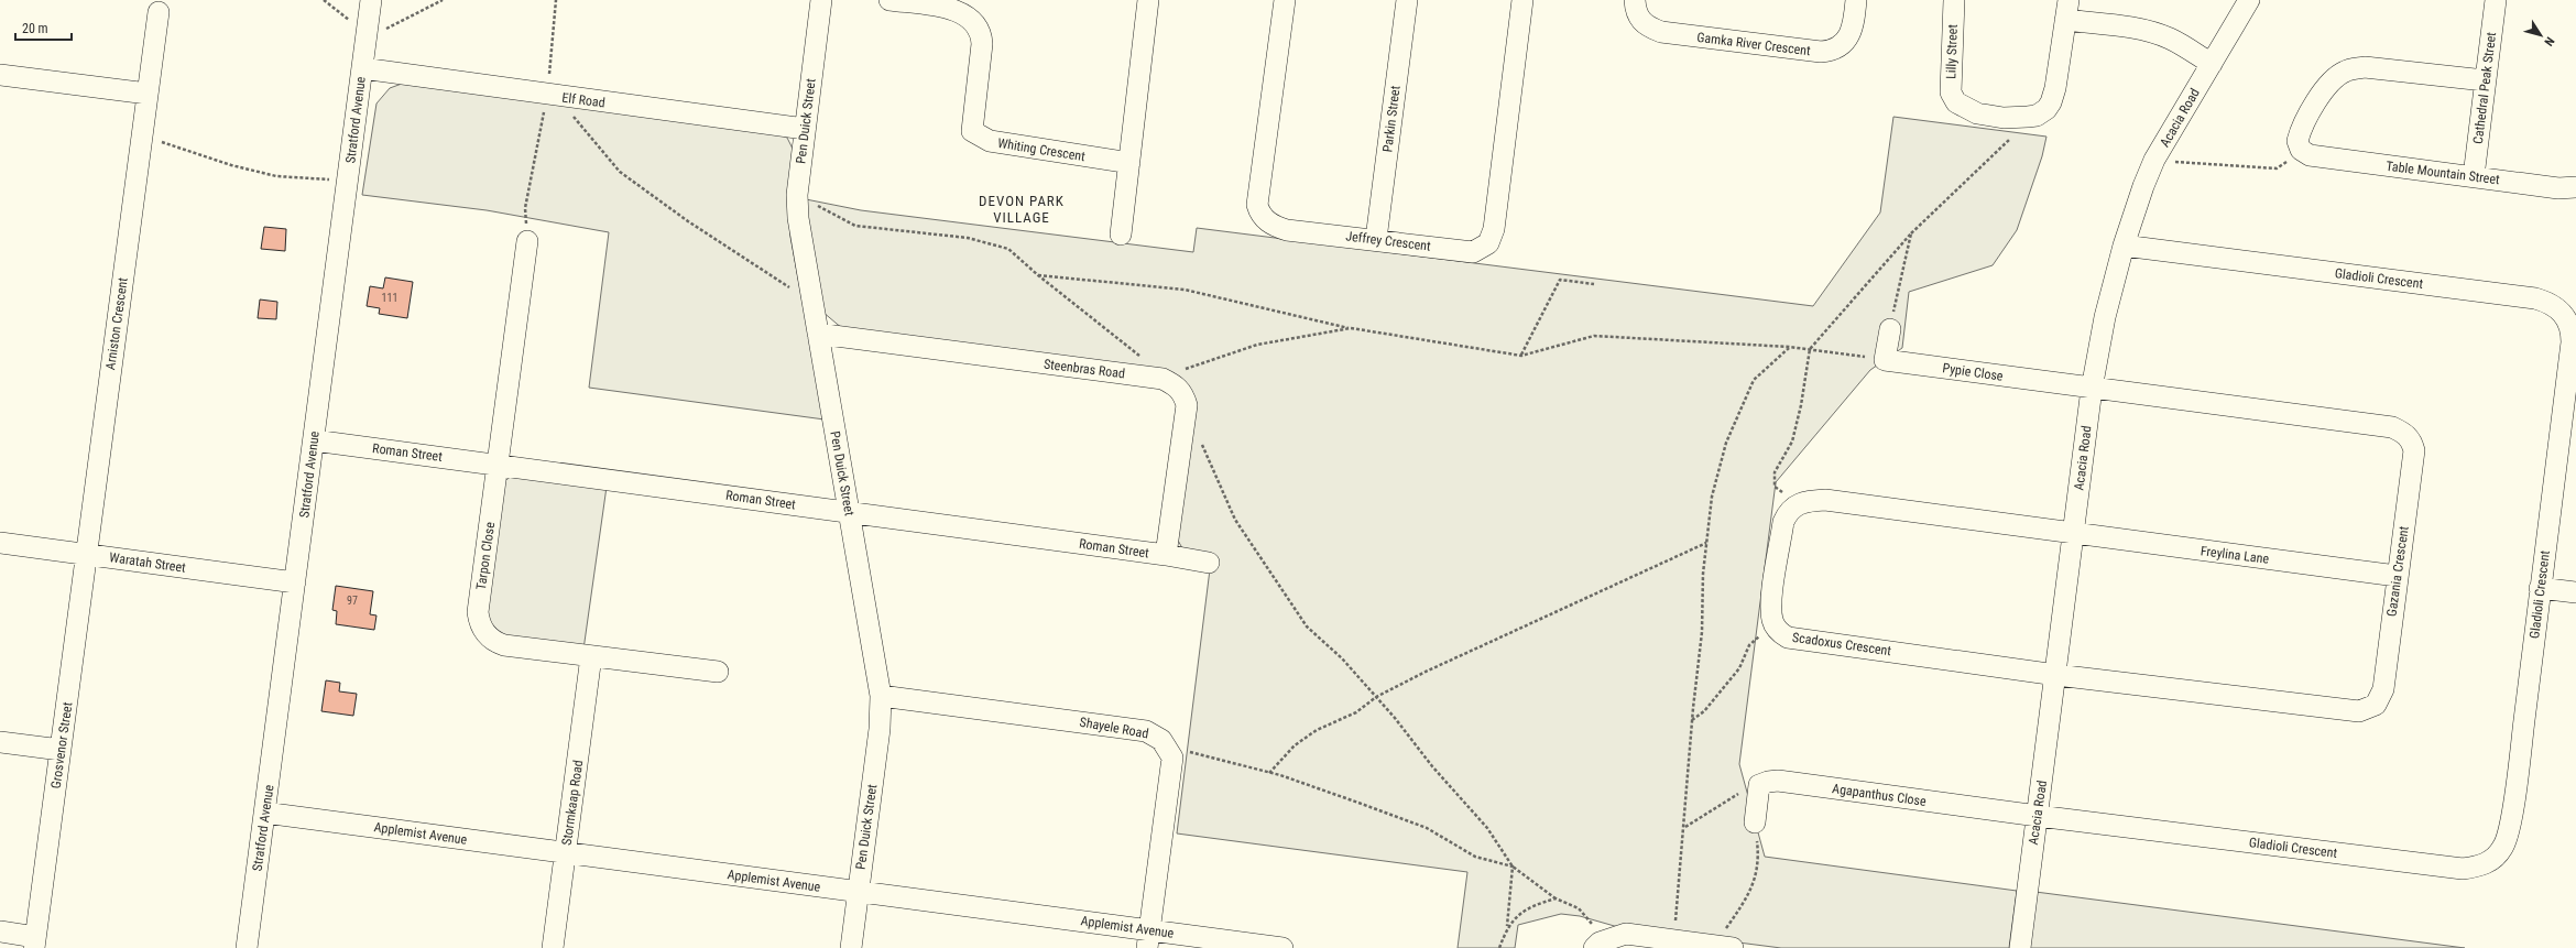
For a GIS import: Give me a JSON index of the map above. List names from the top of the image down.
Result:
{
  "streets": {
    "street": [
      "Gamka River Crescent",
      "Lilly Street",
      "Cathedral Peak Street",
      "Elf Road",
      "Acacia Road",
      "Parkin Street",
      "Stratford Avenue",
      "Pen Duick Street",
      "Whiting Crescent",
      "Table Mountain Street",
      "Jeffrey Crescent",
      "Gladioli Crescent",
      "Arniston Crescent",
      "Steenbras Road",
      "Pypie Close",
      "Roman Street",
      "Freylina Lane",
      "Tarpon Close",
      "Waratah Street",
      "Gazania Crescent",
      "Scadoxus Crescent",
      "Shayele Road",
      "Grosvenor Street",
      "Agapanthus Close",
      "Stormkaap Road",
      "Applemist Avenue"
    ]
  },
  "crossings": [
    ["Cathedral Peak Street", "Table Mountain Street"],
    ["Elf Road", "Stratford Avenue"],
    ["Elf Road", "Pen Duick Street"],
    ["Acacia Road", "Gladioli Crescent"],
    ["Acacia Road", "Pypie Close"],
    ["Acacia Road", "Freylina Lane"],
    ["Acacia Road", "Gazania Crescent"],
    ["Acacia Road", "Scadoxus Crescent"],
    ["Acacia Road", "Agapanthus Close"],
    ["Parkin Street", "Jeffrey Crescent"],
    ["Stratford Avenue", "Roman Street"],
    ["Stratford Avenue", "Waratah Street"],
    ["Stratford Avenue", "Applemist Avenue"],
    ["Pen Duick Street", "Steenbras Road"],
    ["Pen Duick Street", "Roman Street"],
    ["Pen Duick Street", "Shayele Road"],
    ["Pen Duick Street", "Applemist Avenue"],
    ["Gladioli Crescent", "Agapanthus Close"],
    ["Arniston Crescent", "Waratah Street"],
    ["Arniston Crescent", "Grosvenor Street"],
    ["Steenbras Road", "Roman Street"],
    ["Pypie Close", "Gazania Crescent"],
    ["Roman Street", "Tarpon Close"],
    ["Freylina Lane", "Gazania Crescent"],
    ["Tarpon Close", "Stormkaap Road"],
    ["Waratah Street", "Grosvenor Street"],
    ["Gazania Crescent", "Scadoxus Crescent"],
    ["Shayele Road", "Applemist Avenue"],
    ["Stormkaap Road", "Applemist Avenue"]
  ],
  "districts": ["DEVON PARK VILLAGE"],
  "house_numbers": ["111", "97"],
  "scale_bar": "20 m",
  "north": "bottom right"
}
